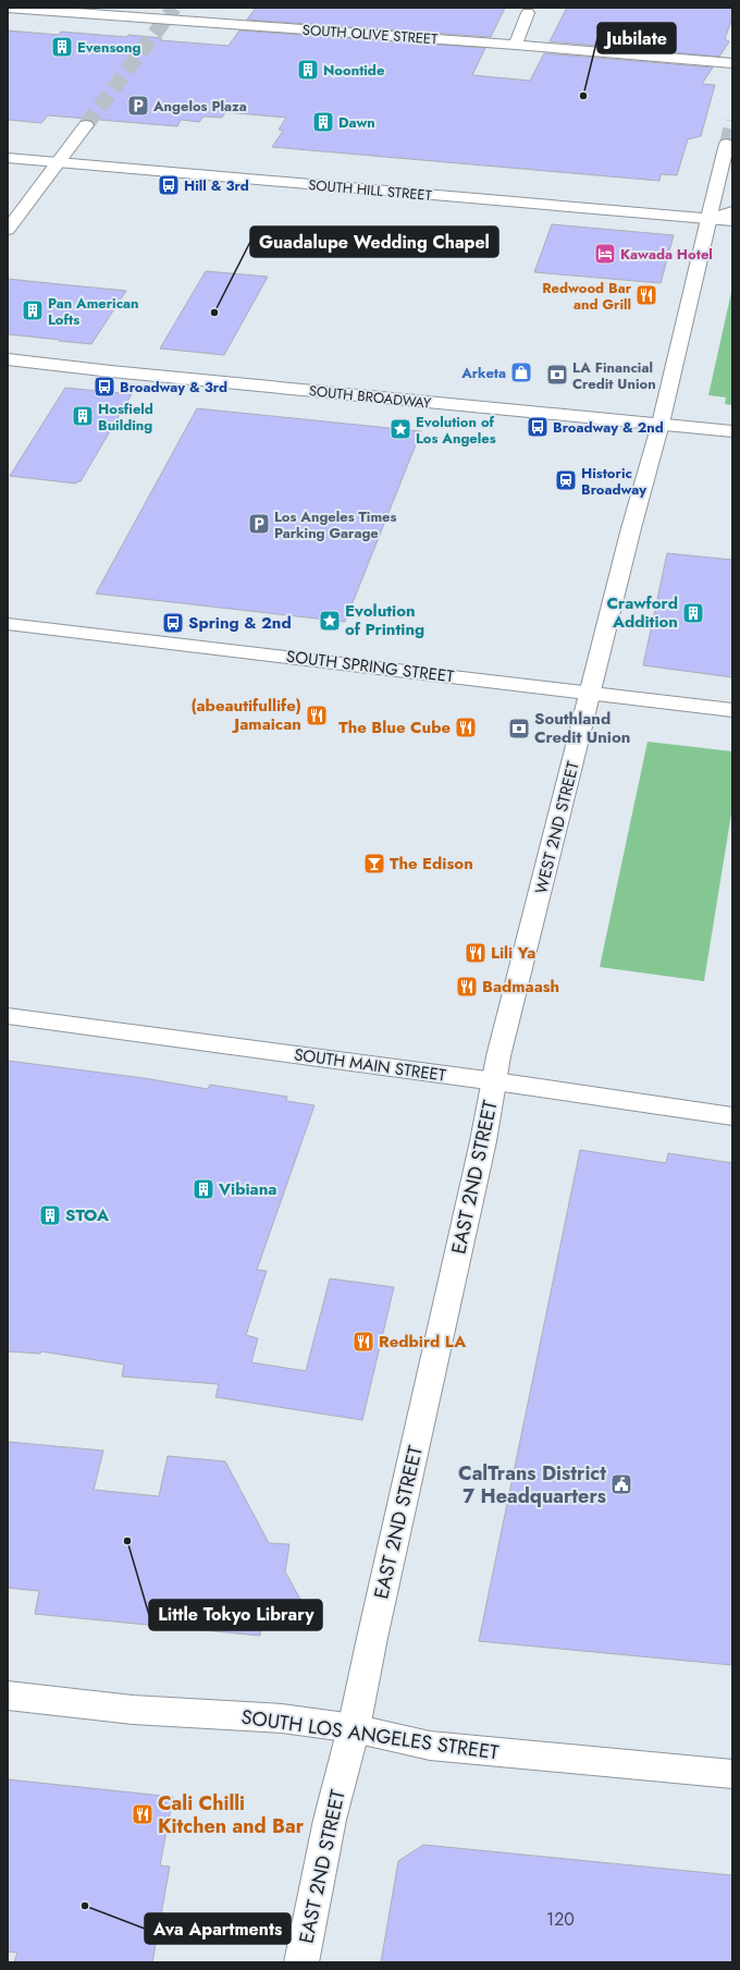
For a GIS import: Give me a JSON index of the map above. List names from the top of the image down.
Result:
{
  "streets": {
    "main road": [
      "SOUTH OLIVE STREET",
      "SOUTH HILL STREET",
      "SOUTH BROADWAY",
      "SOUTH SPRING STREET",
      "WEST 2ND STREET",
      "SOUTH MAIN STREET",
      "EAST 2ND STREET",
      "SOUTH LOS ANGELES STREET"
    ]
  },
  "crossings": [
    ["SOUTH HILL STREET", "WEST 2ND STREET"],
    ["SOUTH BROADWAY", "WEST 2ND STREET"],
    ["SOUTH SPRING STREET", "WEST 2ND STREET"],
    ["WEST 2ND STREET", "SOUTH MAIN STREET"],
    ["WEST 2ND STREET", "EAST 2ND STREET"],
    ["SOUTH MAIN STREET", "EAST 2ND STREET"],
    ["EAST 2ND STREET", "SOUTH LOS ANGELES STREET"]
  ],
  "places": {
    "building": [
      "Evensong",
      "Noontide",
      "Dawn",
      "Pan American Lofts",
      "Hosfield Building",
      "Crawford Addition",
      "Vibiana",
      "STOA"
    ],
    "other": [
      "Jubilate",
      "Guadalupe Wedding Chapel",
      "Little Tokyo Library",
      "Ava Apartments"
    ],
    "parking": ["Angelos Plaza", "Los Angeles Times Parking Garage"],
    "bus stop": [
      "Hill & 3rd",
      "Broadway & 3rd",
      "Broadway & 2nd",
      "Spring & 2nd"
    ],
    "hotel": ["Kawada Hotel"],
    "restaurant": [
      "Redwood Bar and Grill",
      "(abeautifullife) Jamaican",
      "The Blue Cube",
      "Lili Ya",
      "Badmaash",
      "Redbird LA",
      "Cali Chilli Kitchen and Bar"
    ],
    "shop": ["Arketa"],
    "bank": ["LA Financial Credit Union", "Southland Credit Union"],
    "place": ["Evolution of Los Angeles", "Evolution of Printing"],
    "station": ["Historic Broadway"],
    "bar": ["The Edison"],
    "public building": ["CalTrans District 7 Headquarters"]
  },
  "house_numbers": ["120"]
}
